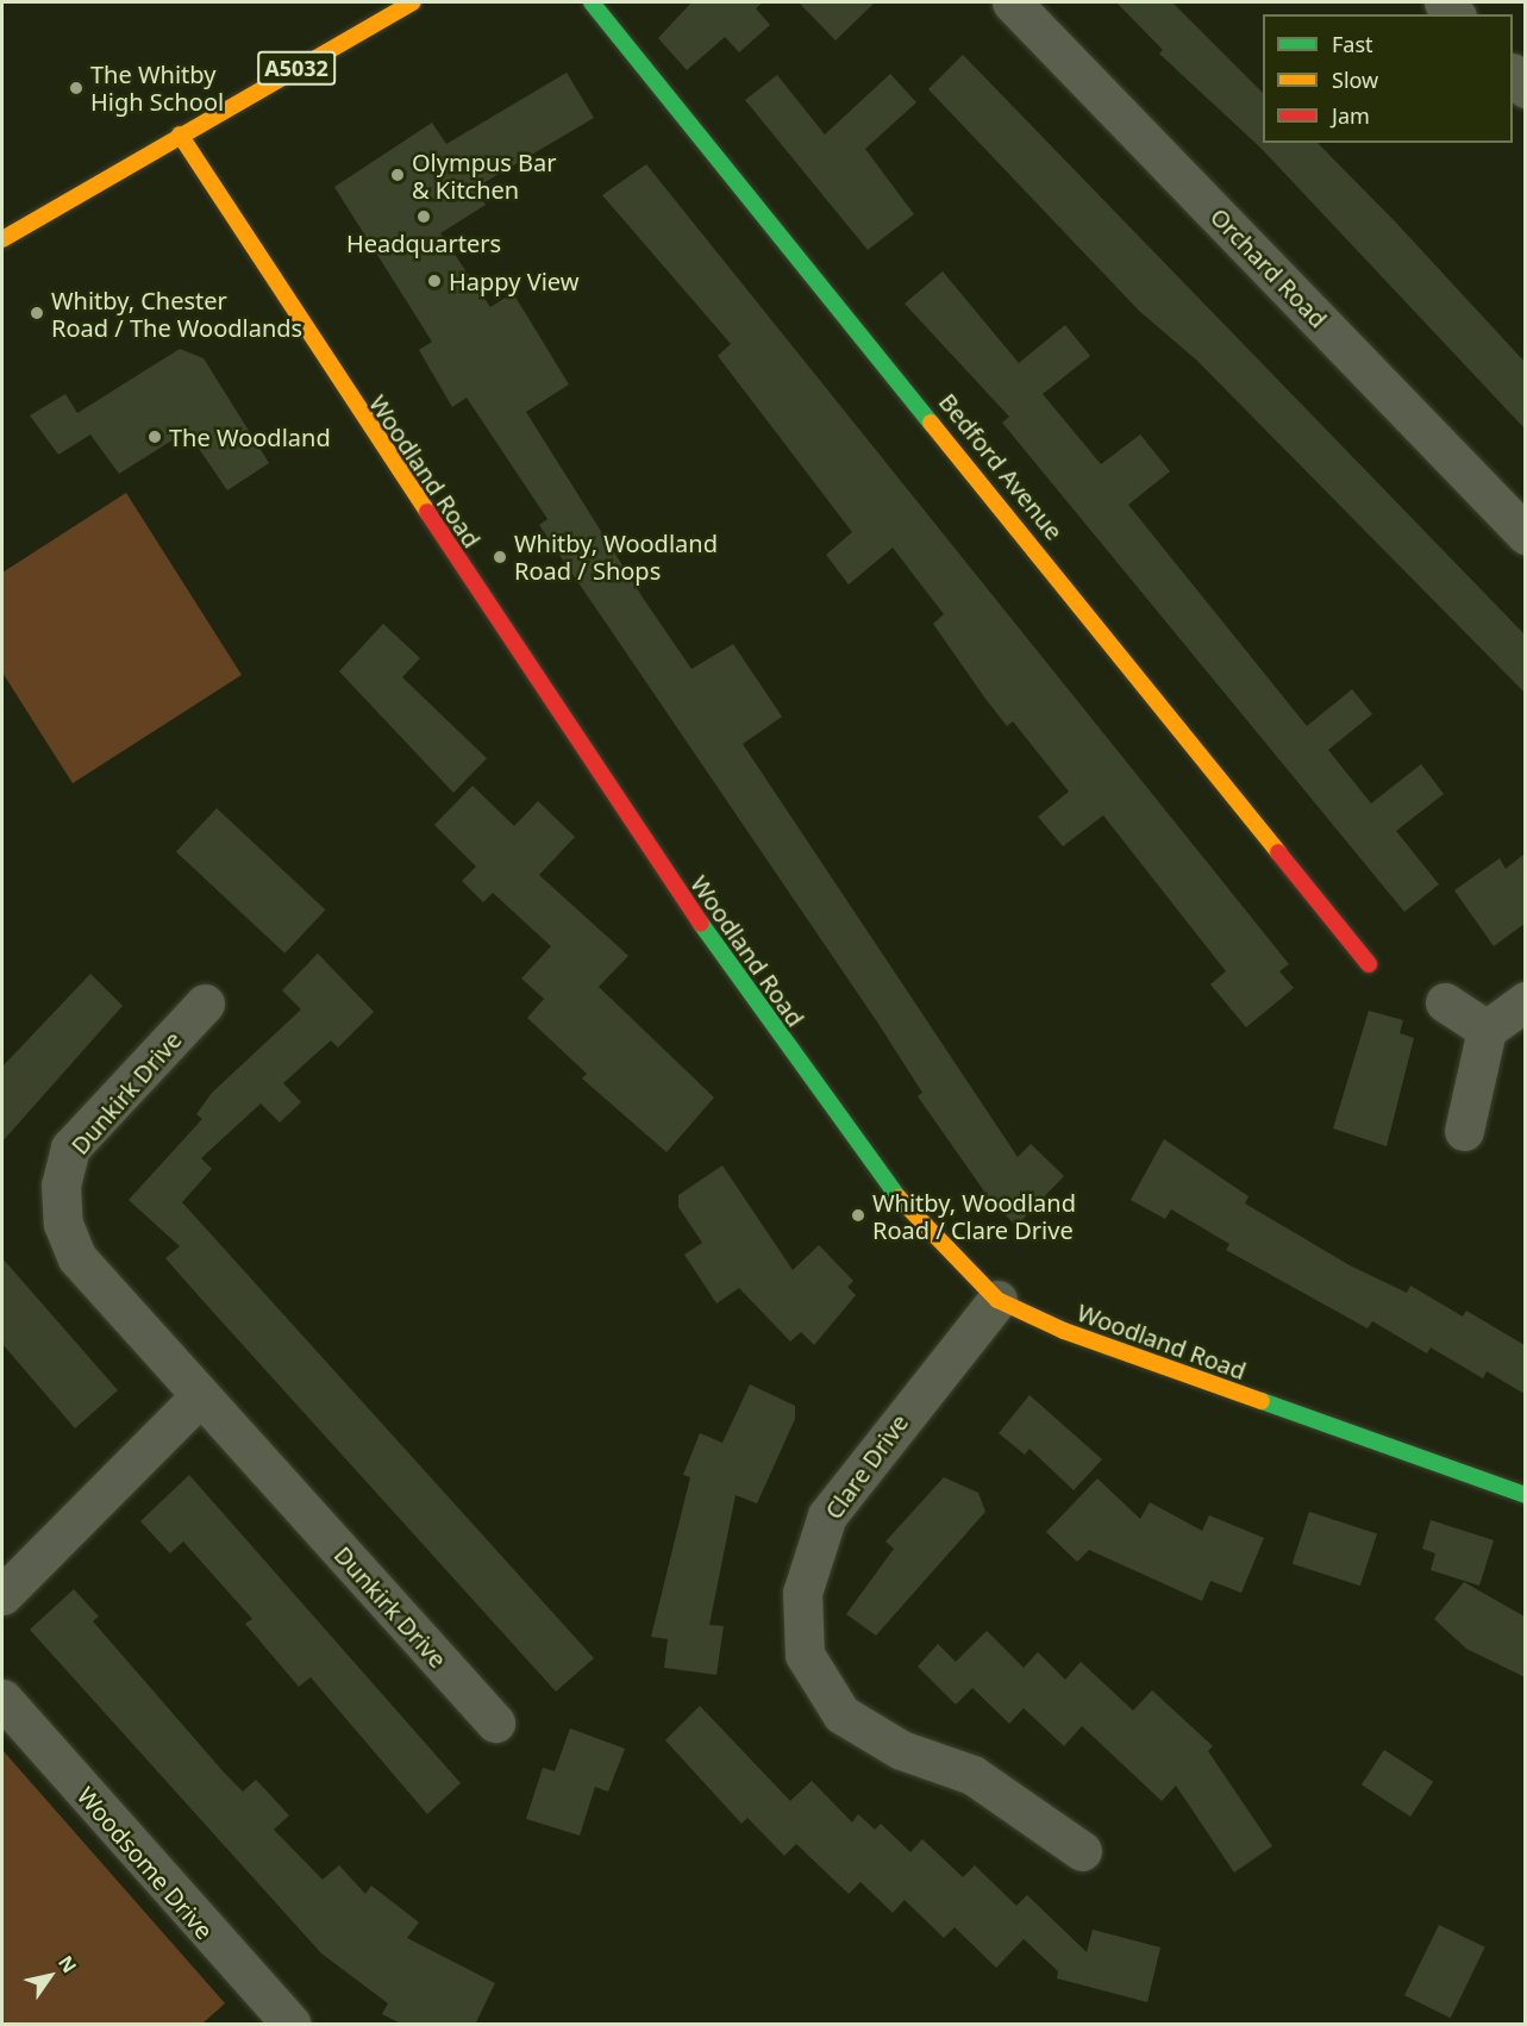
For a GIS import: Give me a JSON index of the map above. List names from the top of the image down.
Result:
{
  "streets": {
    "street": [
      "A5032",
      "Orchard Road",
      "Bedford Avenue",
      "Woodland Road",
      "Dunkirk Drive",
      "Clare Drive",
      "Woodsome Drive"
    ]
  },
  "crossings": [
    ["A5032", "Woodland Road"],
    ["Woodland Road", "Clare Drive"]
  ],
  "places": [
    "The Whitby High School",
    "Olympus Bar & Kitchen",
    "Headquarters",
    "Happy View",
    "Whitby, Chester Road / The Woodlands",
    "The Woodland",
    "Whitby, Woodland Road / Shops",
    "Whitby, Woodland Road / Clare Drive"
  ],
  "legend": ["Fast", "Slow", "Jam"],
  "north": "top right"
}
